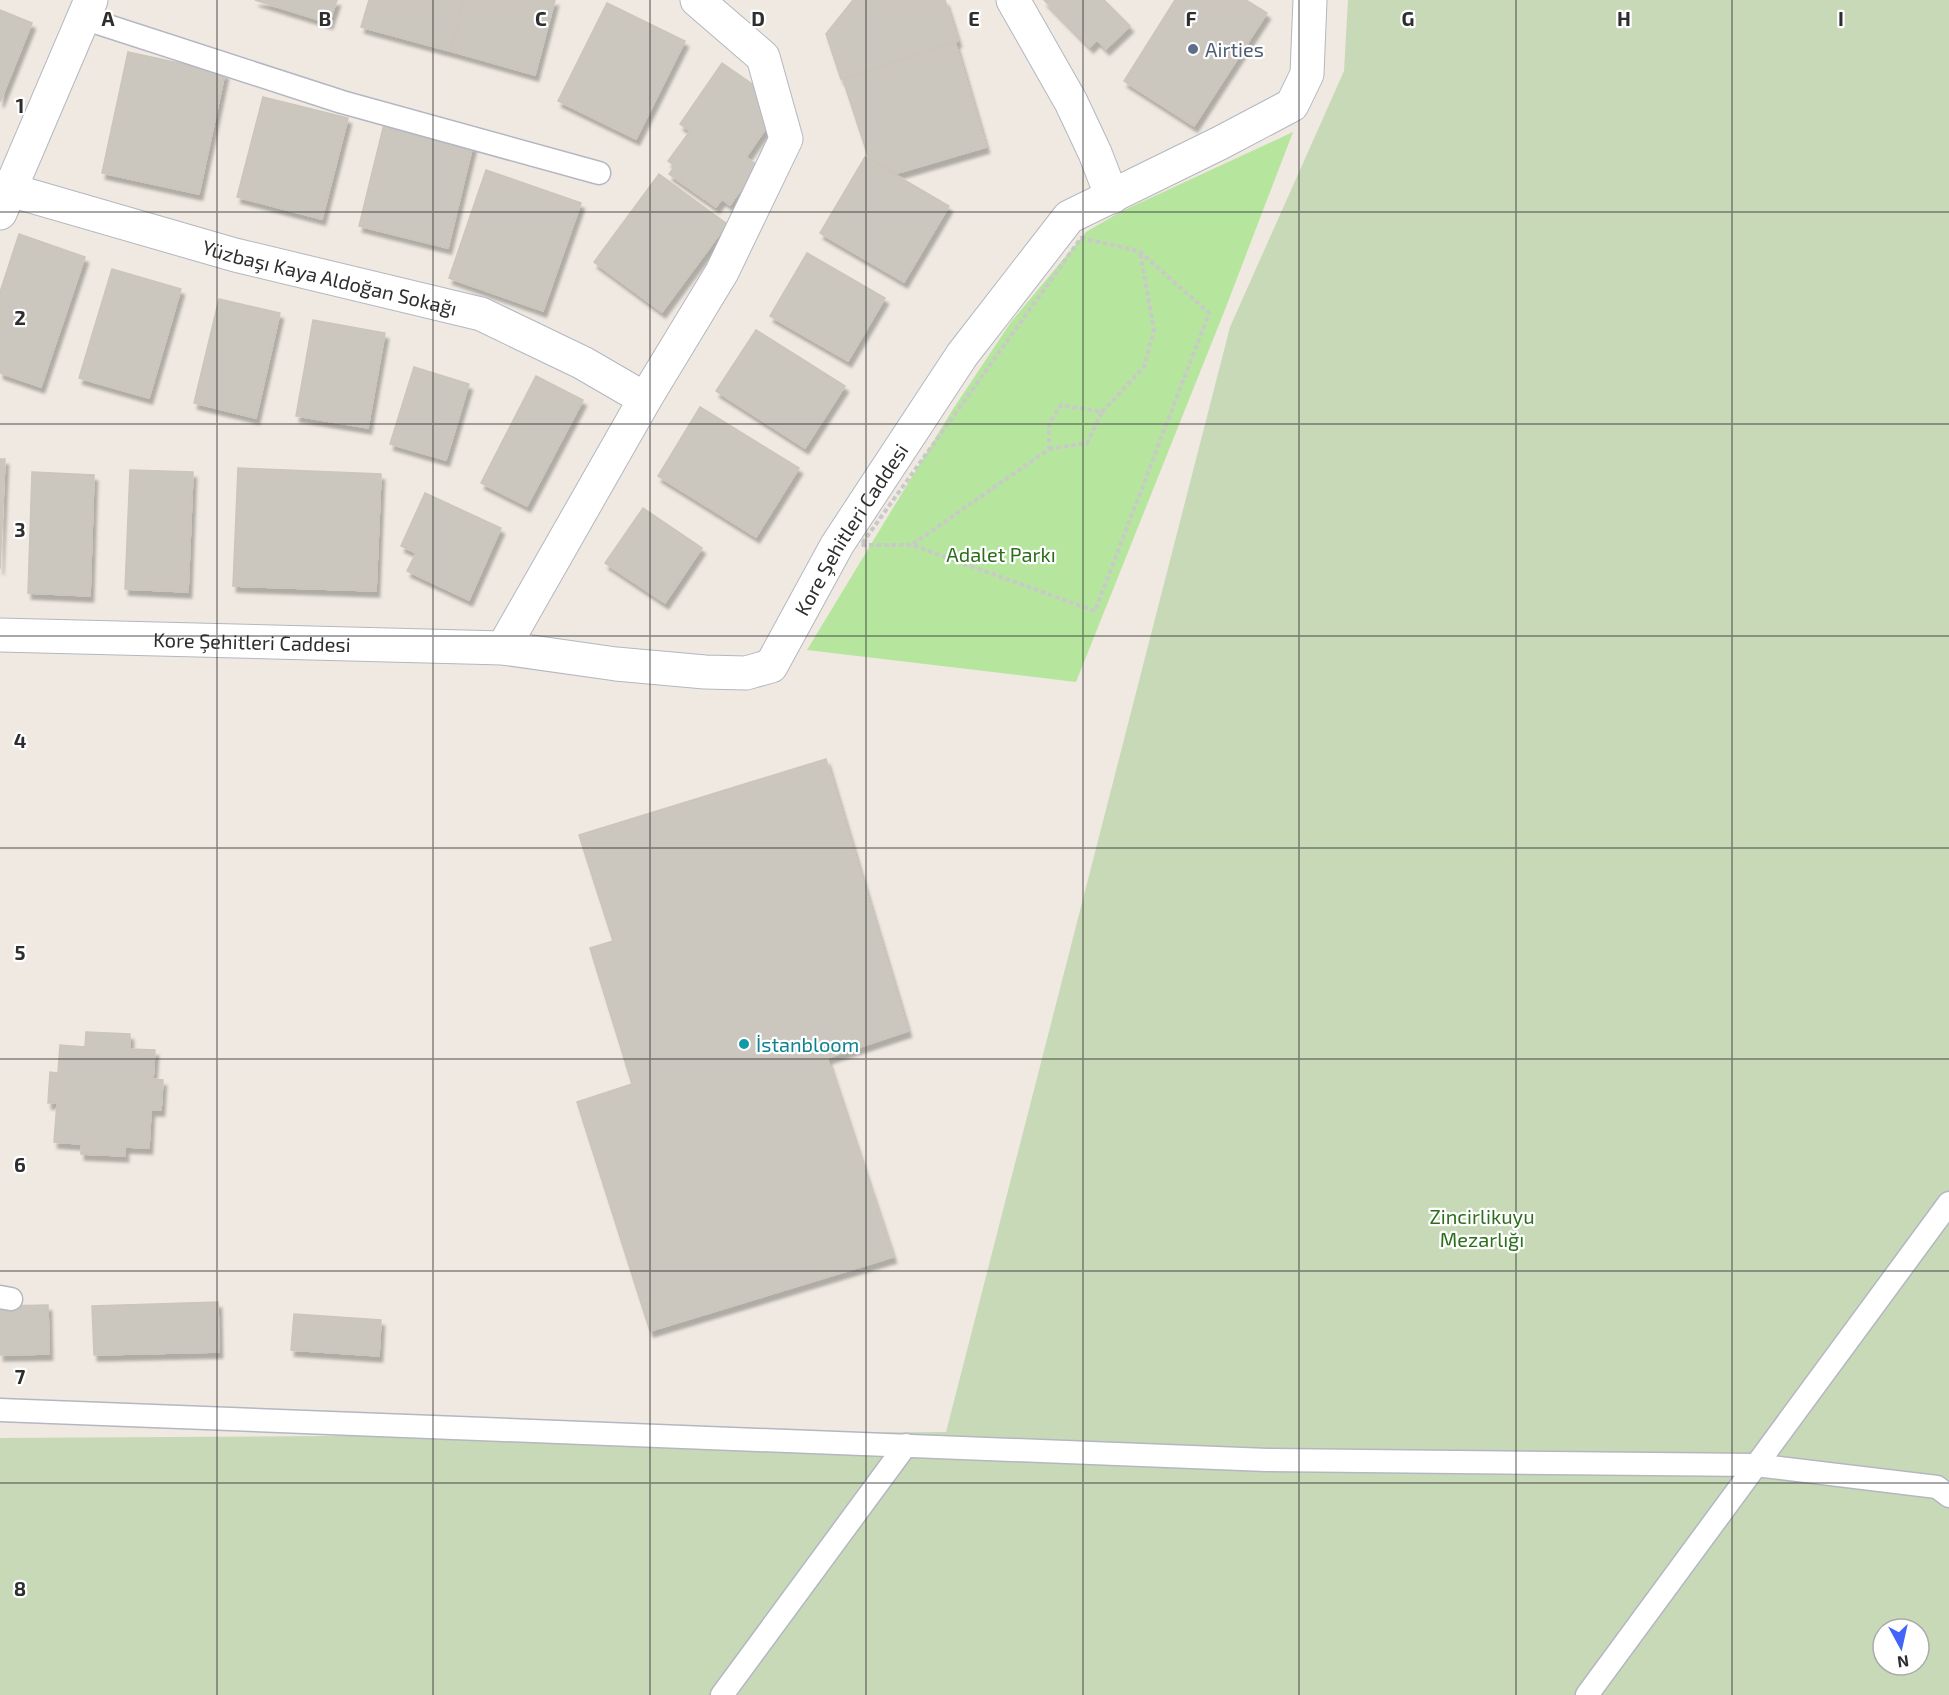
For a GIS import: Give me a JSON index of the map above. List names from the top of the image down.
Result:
{
  "streets": {
    "street": ["Yüzbaşı Kaya Aldoğan Sokağı", "Kore Şehitleri Caddesi"]
  },
  "parks": ["Adalet Parkı", "Zincirlikuyu Mezarlığı"],
  "places": ["Airties", "İstanbloom"],
  "north": "bottom",
  "grid": {
    "columns": [
      "A",
      "B",
      "C",
      "D",
      "E",
      "F",
      "G",
      "H",
      "I"
    ],
    "rows": [
      "1",
      "2",
      "3",
      "4",
      "5",
      "6",
      "7",
      "8"
    ]
  }
}
